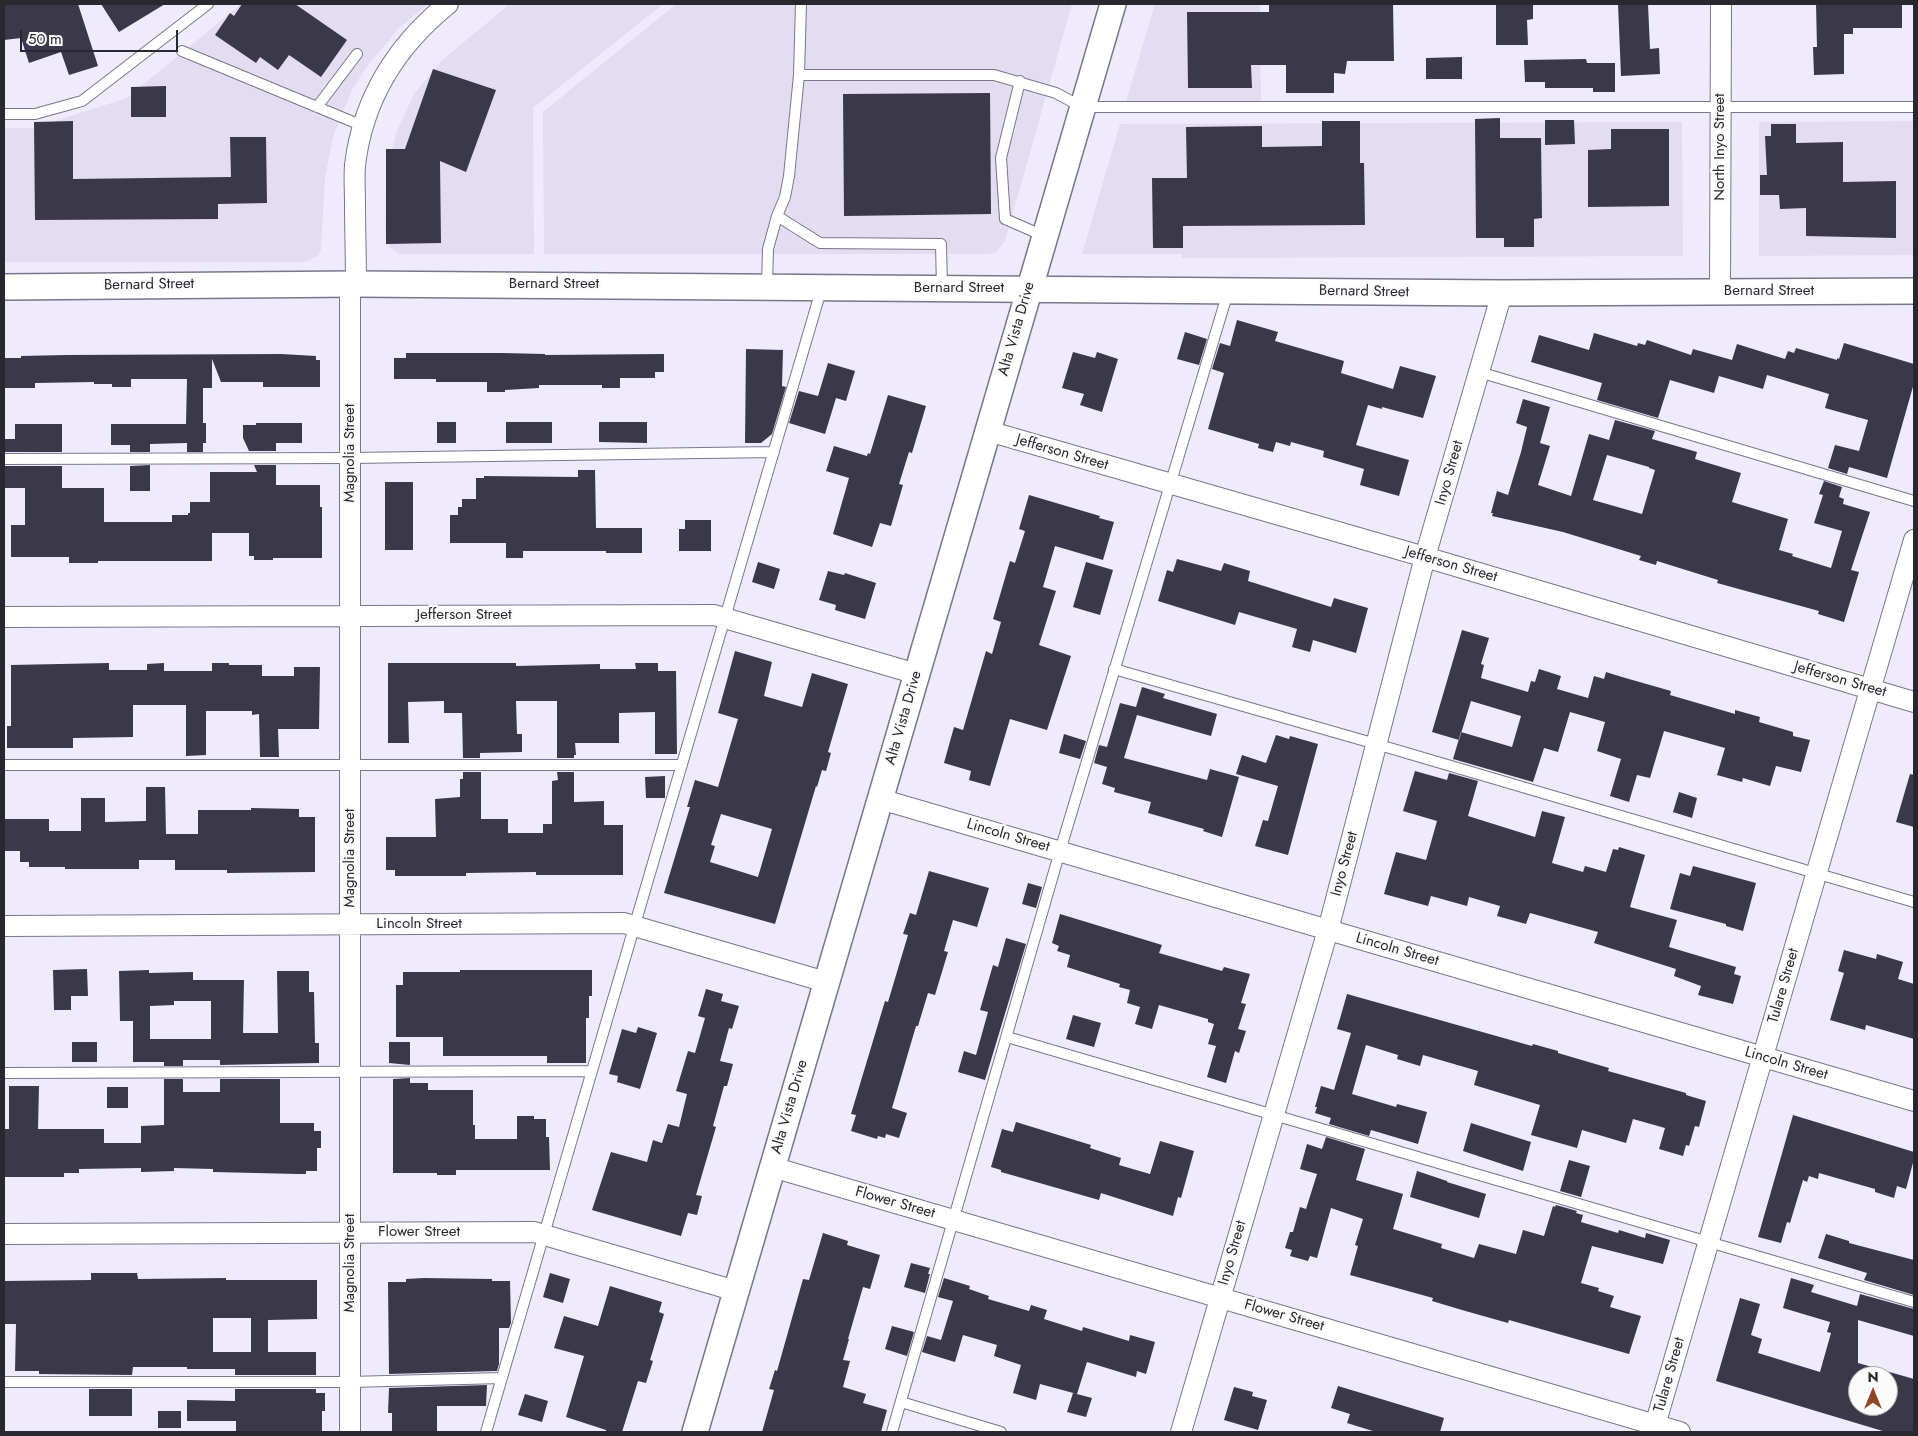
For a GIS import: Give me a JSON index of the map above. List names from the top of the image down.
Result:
{
  "streets": {
    "street": [
      "North Inyo Street",
      "Bernard Street",
      "Alta Vista Drive",
      "Magnolia Street",
      "Jefferson Street",
      "Inyo Street",
      "Lincoln Street",
      "Tulare Street",
      "Flower Street"
    ]
  },
  "crossings": [
    ["North Inyo Street", "Bernard Street"],
    ["Bernard Street", "Alta Vista Drive"],
    ["Bernard Street", "Magnolia Street"],
    ["Bernard Street", "Inyo Street"],
    ["Alta Vista Drive", "Jefferson Street"],
    ["Alta Vista Drive", "Lincoln Street"],
    ["Alta Vista Drive", "Flower Street"],
    ["Magnolia Street", "Jefferson Street"],
    ["Magnolia Street", "Lincoln Street"],
    ["Magnolia Street", "Flower Street"],
    ["Jefferson Street", "Inyo Street"],
    ["Jefferson Street", "Tulare Street"],
    ["Inyo Street", "Lincoln Street"],
    ["Inyo Street", "Flower Street"],
    ["Lincoln Street", "Tulare Street"],
    ["Tulare Street", "Flower Street"]
  ],
  "scale_bar": "50 m",
  "north": "top"
}
